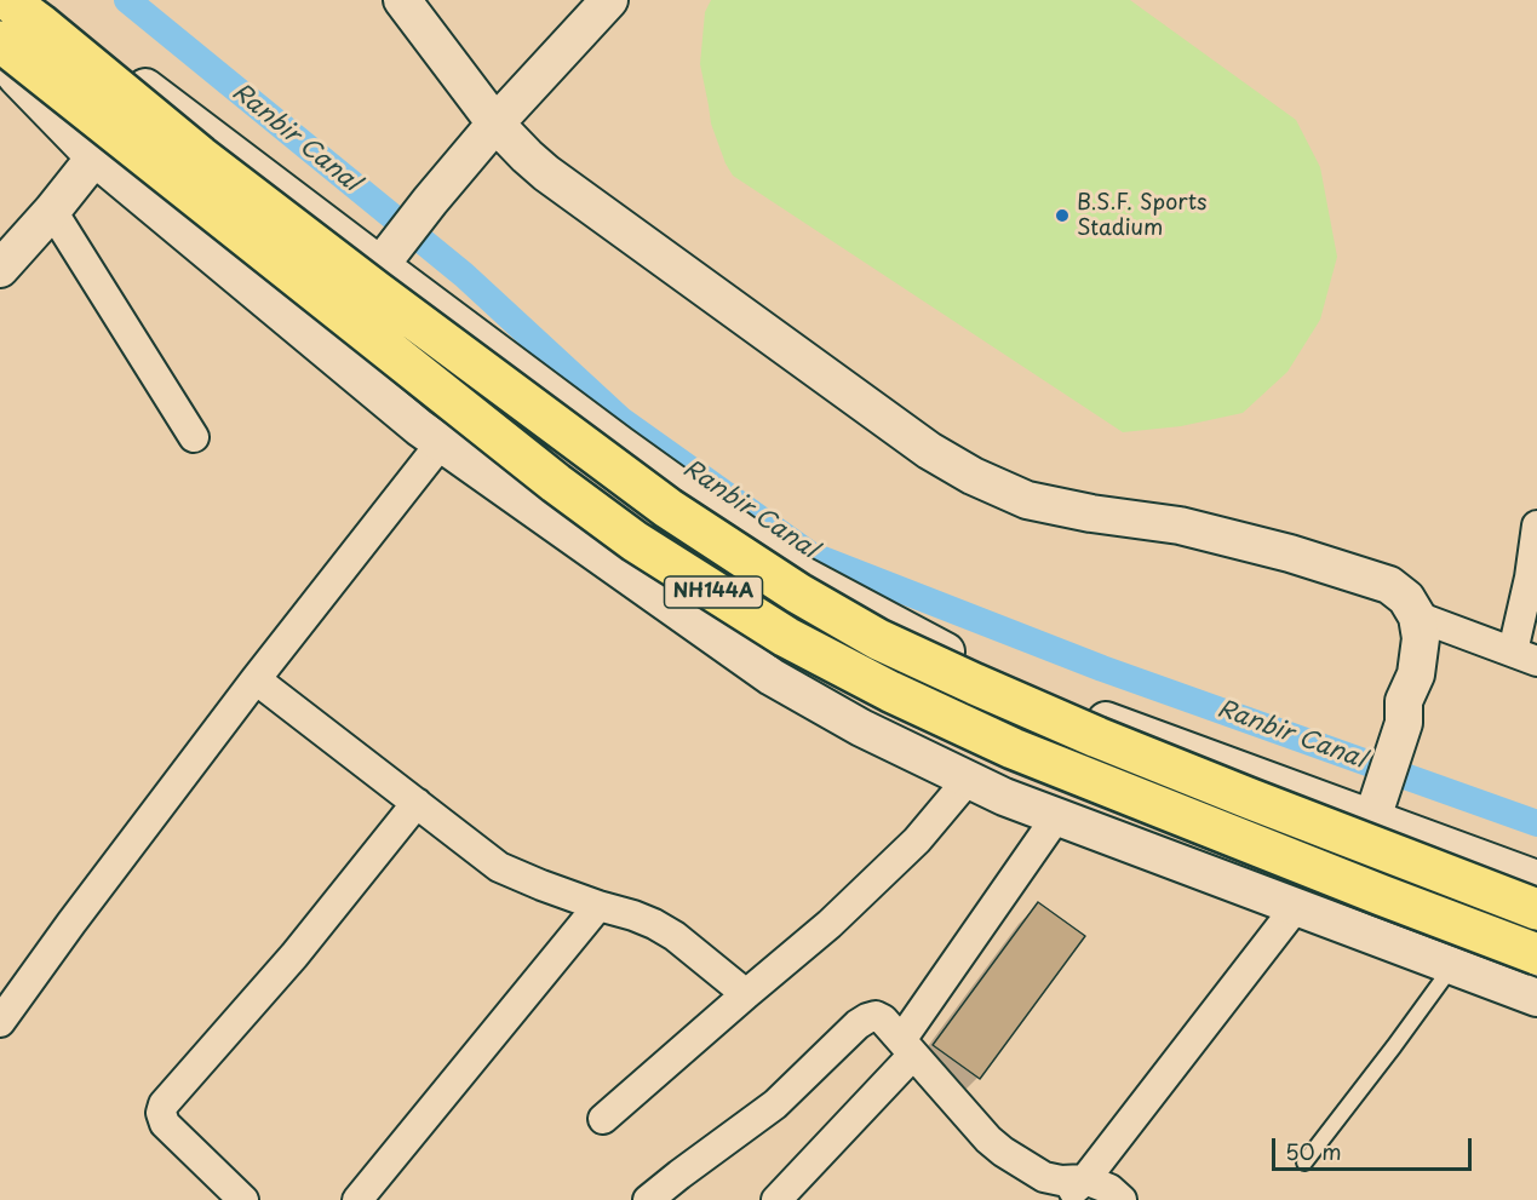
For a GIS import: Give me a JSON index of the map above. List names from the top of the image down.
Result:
{
  "streets": {
    "highway": ["NH144A"]
  },
  "water": ["Ranbir Canal"],
  "places": ["B.S.F. Sports Stadium"],
  "scale_bar": "50 m"
}
